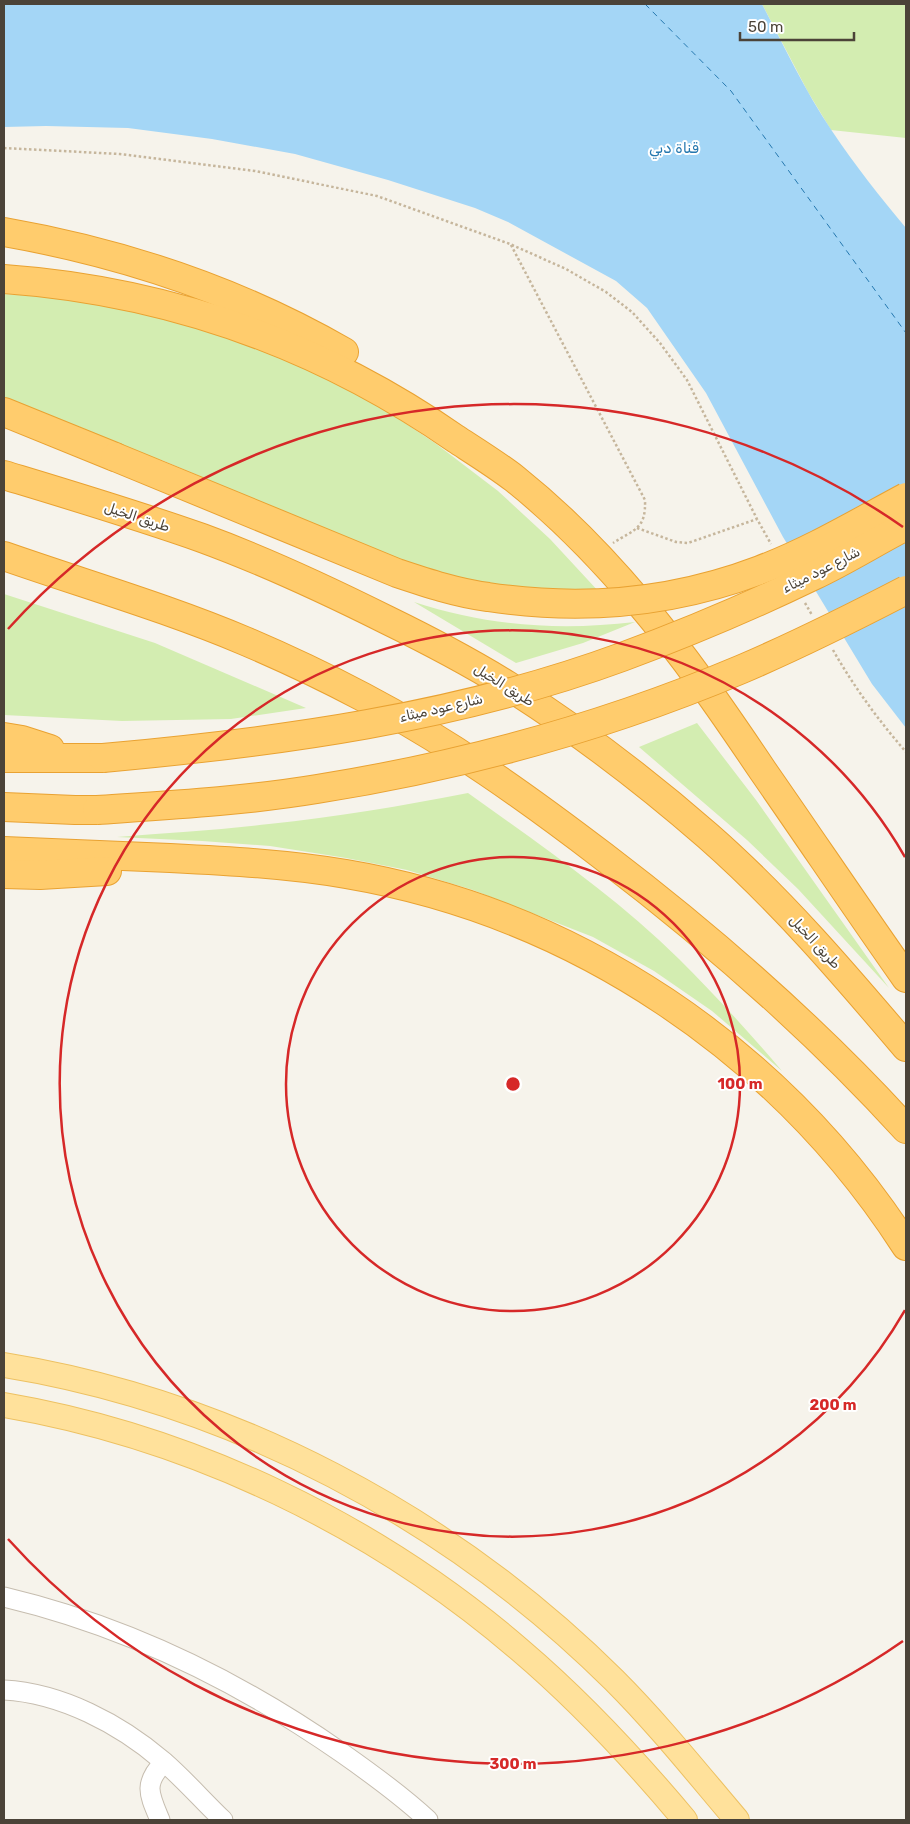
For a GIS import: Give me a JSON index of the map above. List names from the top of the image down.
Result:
{
  "streets": {
    "highway": ["طريق الخيل", "شارع عود ميثاء"]
  },
  "water": ["قناة دبي"],
  "scale_bar": "50 m",
  "rings": ["100 m", "200 m", "300 m"]
}
